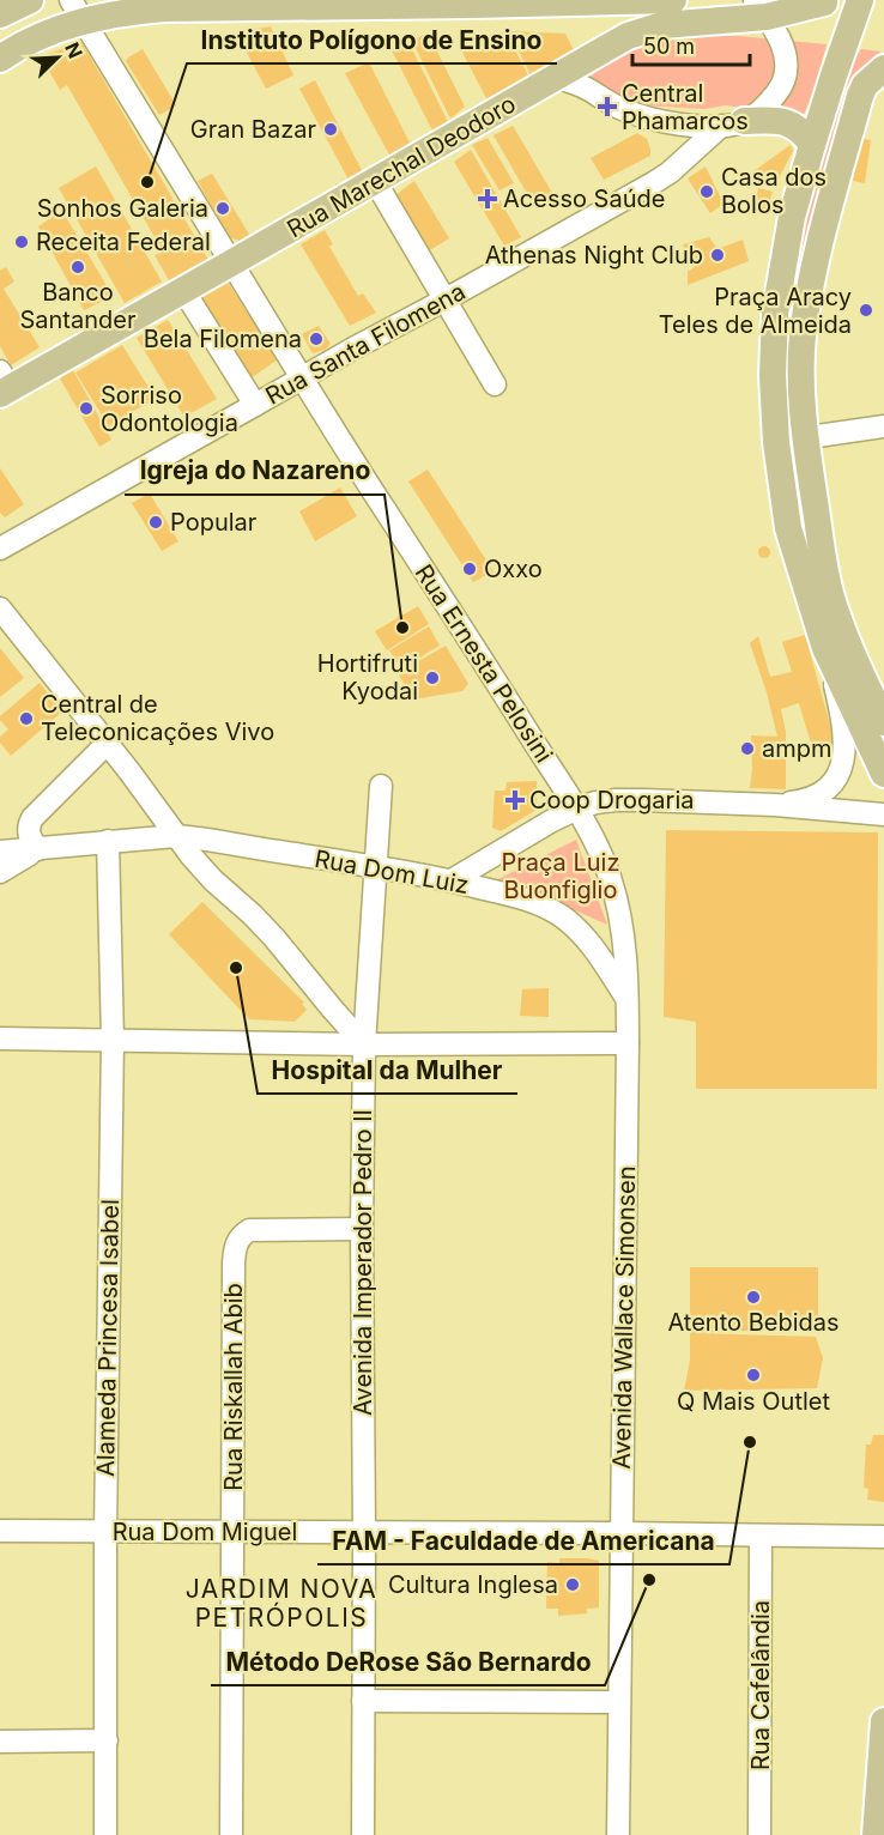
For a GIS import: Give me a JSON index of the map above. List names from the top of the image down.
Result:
{
  "streets": {
    "main road": ["Rua Marechal Deodoro"],
    "street": [
      "Rua Santa Filomena",
      "Rua Ernesta Pelosini",
      "Rua Dom Luiz",
      "Avenida Imperador Pedro II",
      "Avenida Wallace Simonsen",
      "Alameda Princesa Isabel",
      "Rua Riskallah Abib",
      "Rua Dom Miguel",
      "Rua Cafelândia"
    ]
  },
  "crossings": [
    ["Rua Marechal Deodoro", "Rua Santa Filomena"],
    ["Rua Marechal Deodoro", "Rua Ernesta Pelosini"],
    ["Rua Santa Filomena", "Rua Ernesta Pelosini"],
    ["Rua Ernesta Pelosini", "Avenida Wallace Simonsen"],
    ["Rua Dom Luiz", "Avenida Imperador Pedro II"],
    ["Rua Dom Luiz", "Avenida Wallace Simonsen"],
    ["Rua Dom Luiz", "Alameda Princesa Isabel"],
    ["Avenida Imperador Pedro II", "Rua Riskallah Abib"],
    ["Avenida Imperador Pedro II", "Rua Dom Miguel"],
    ["Avenida Wallace Simonsen", "Rua Dom Miguel"],
    ["Alameda Princesa Isabel", "Rua Dom Miguel"],
    ["Rua Riskallah Abib", "Rua Dom Miguel"],
    ["Rua Dom Miguel", "Rua Cafelândia"]
  ],
  "districts": ["JARDIM NOVA PETRÓPOLIS"],
  "parks": ["Praça Luiz Buonfiglio"],
  "places": {
    "health": ["Central Phamarcos", "Acesso Saúde", "Coop Drogaria"],
    "other": [
      "Gran Bazar",
      "Instituto Polígono de Ensino",
      "Casa dos Bolos",
      "Sonhos Galeria",
      "Receita Federal",
      "Athenas Night Club",
      "Banco Santander",
      "Praça Aracy Teles de Almeida",
      "Bela Filomena",
      "Sorriso Odontologia",
      "Popular",
      "Oxxo",
      "Igreja do Nazareno",
      "Hortifruti Kyodai",
      "Central de Teleconicações Vivo",
      "ampm",
      "Hospital da Mulher",
      "Atento Bebidas",
      "Q Mais Outlet",
      "FAM - Faculdade de Americana",
      "Método DeRose São Bernardo",
      "Cultura Inglesa"
    ]
  },
  "scale_bar": "50 m",
  "north": "top right"
}
